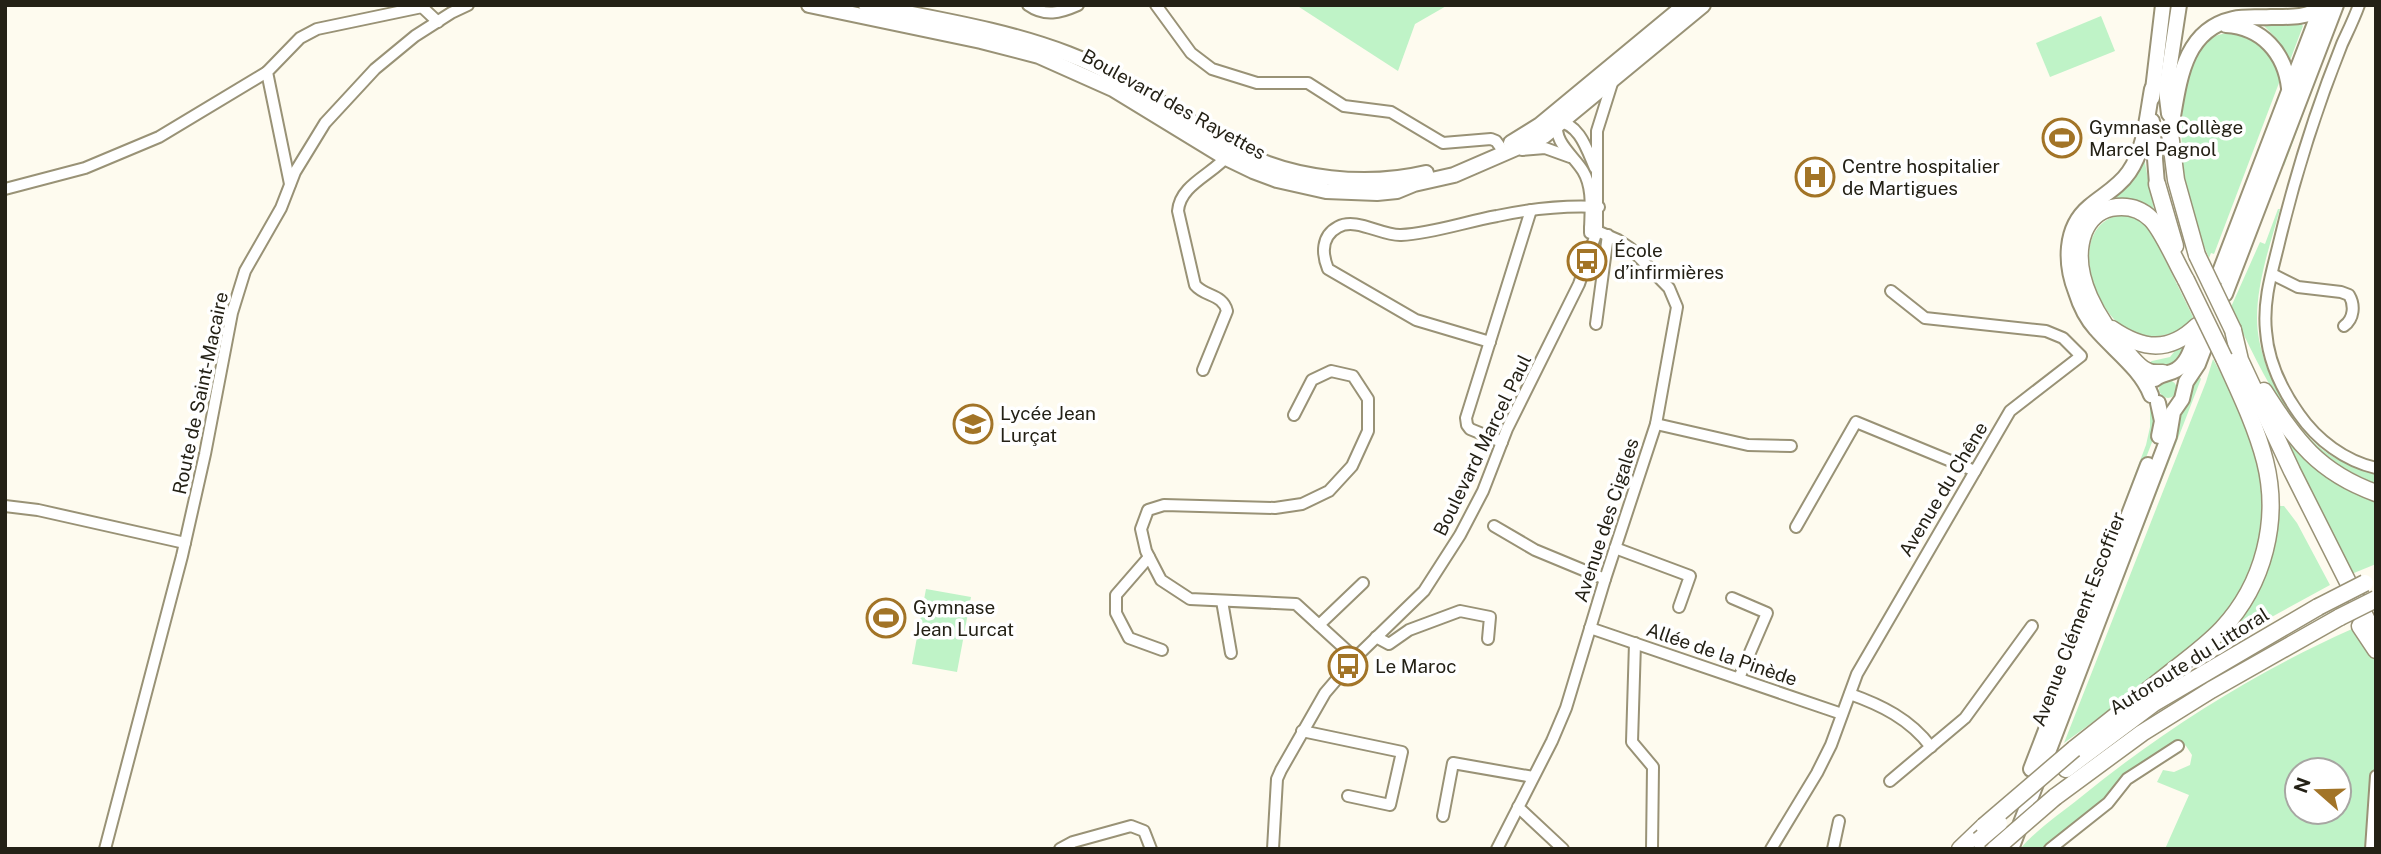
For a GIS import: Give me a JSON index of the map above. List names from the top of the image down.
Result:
{
  "streets": {
    "highway": ["Autoroute du Littoral"],
    "main road": ["Boulevard des Rayettes", "Avenue Clément Escoffier"],
    "street": [
      "Route de Saint-Macaire",
      "Boulevard Marcel Paul",
      "Avenue du Chêne",
      "Avenue des Cigales",
      "Allée de la Pinède"
    ]
  },
  "crossings": [
    ["Boulevard des Rayettes", "Boulevard Marcel Paul"],
    ["Boulevard Marcel Paul", "Avenue des Cigales"],
    ["Avenue du Chêne", "Allée de la Pinède"],
    ["Avenue des Cigales", "Allée de la Pinède"]
  ],
  "places": {
    "sports": ["Gymnase Collège Marcel Pagnol", "Gymnase Jean Lurcat"],
    "hospital": ["Centre hospitalier de Martigues"],
    "bus stop": ["École d’infirmières", "Le Maroc"],
    "school or university": ["Lycée Jean Lurçat"]
  },
  "north": "left"
}
